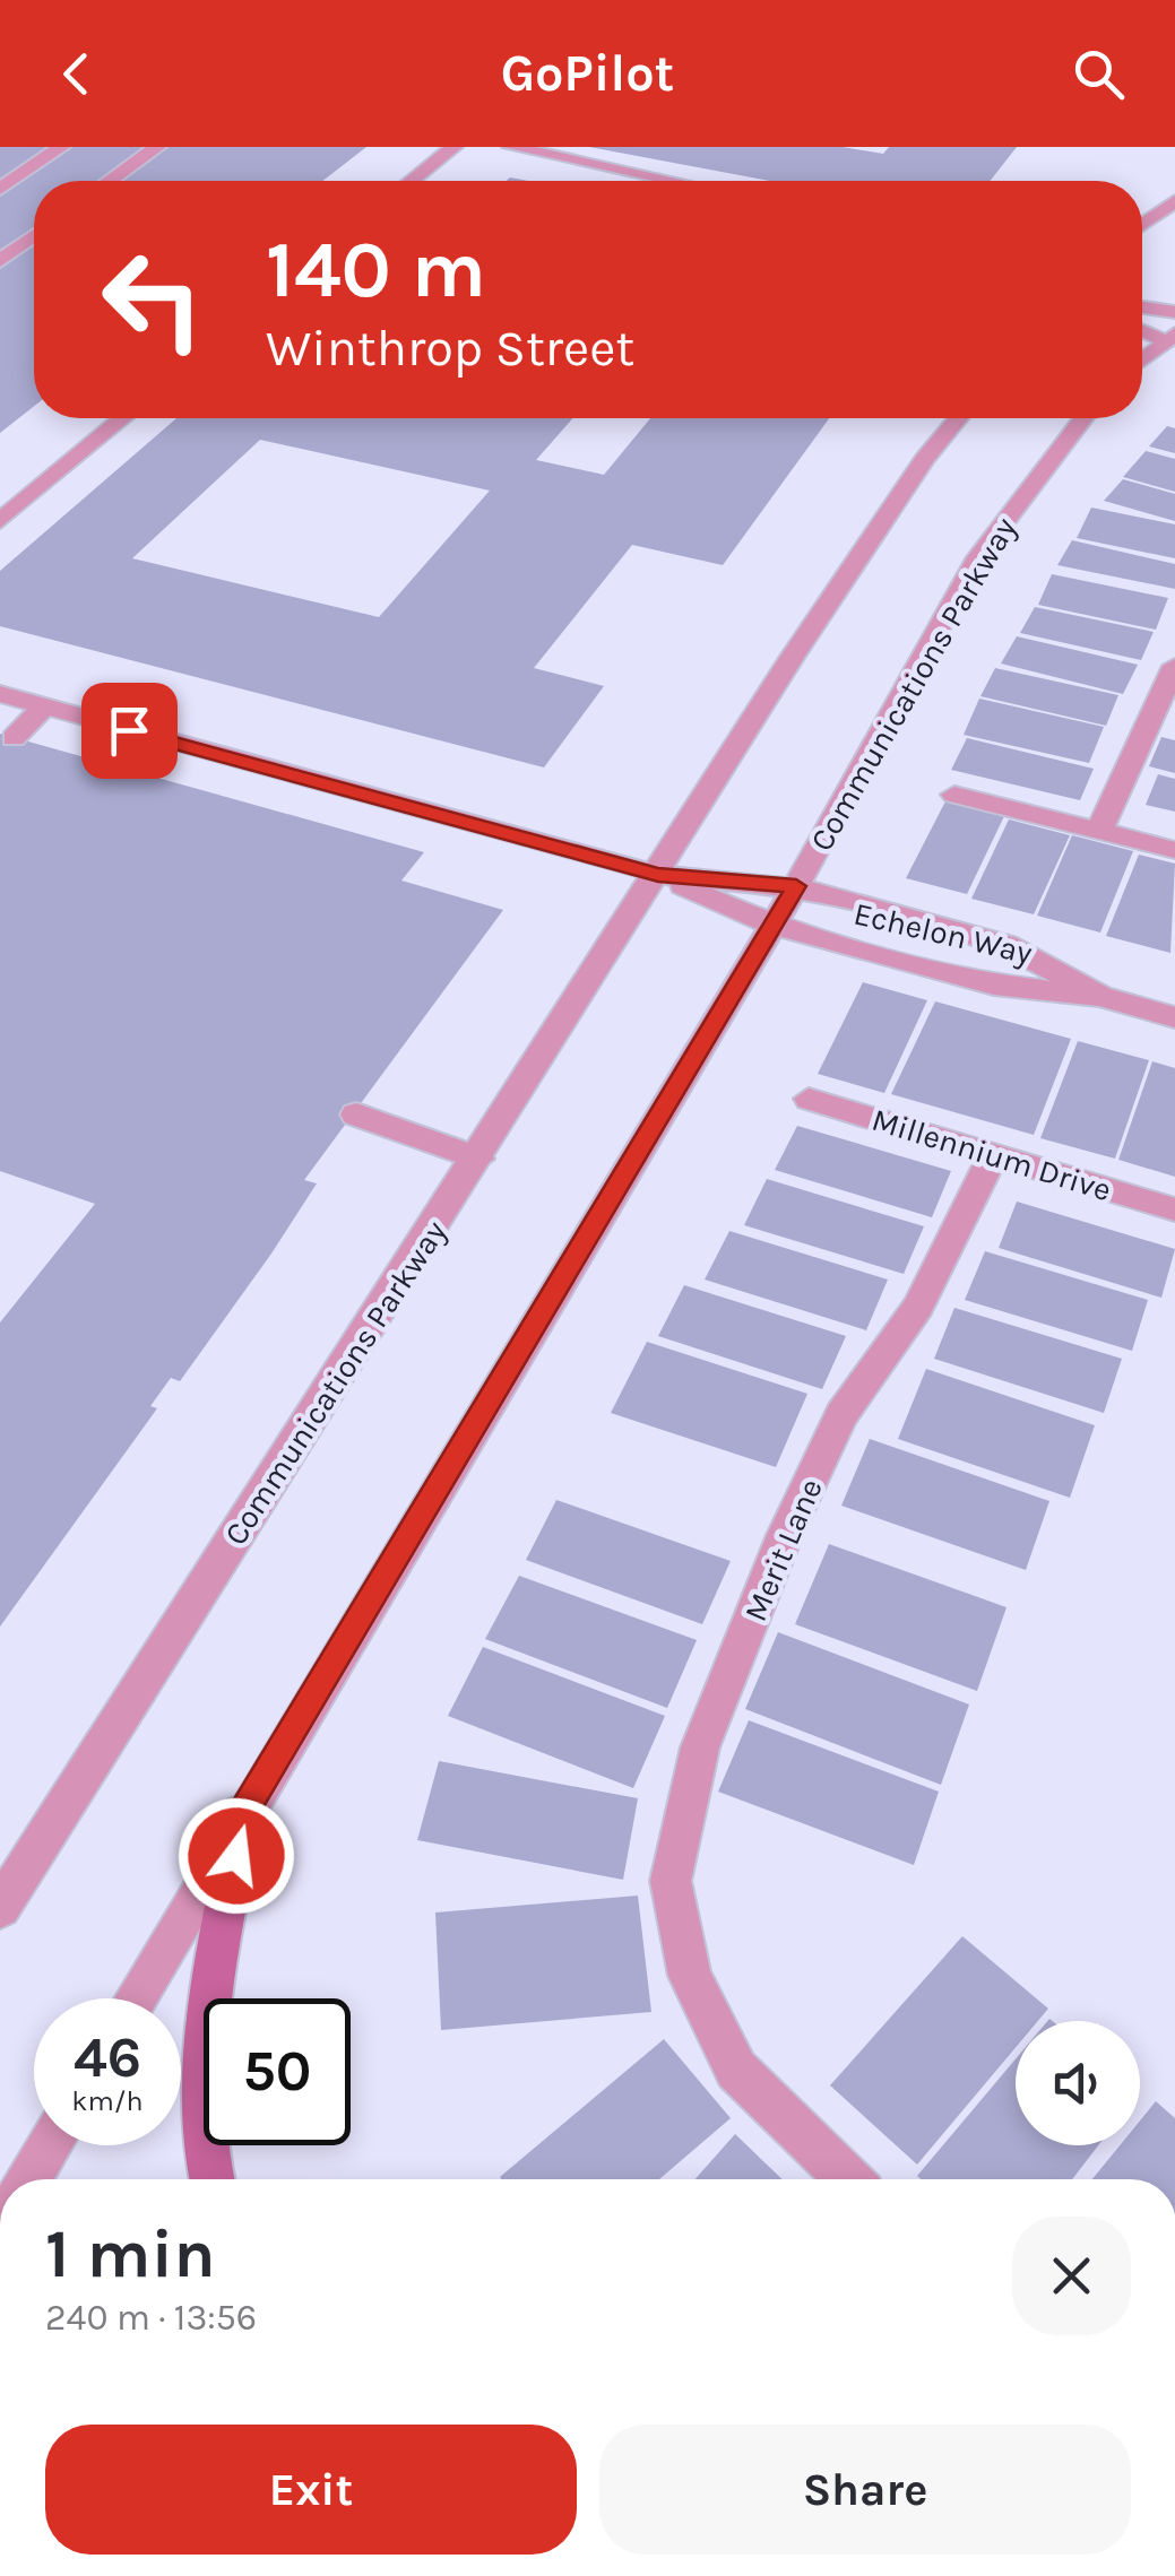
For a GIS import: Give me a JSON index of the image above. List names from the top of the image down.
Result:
{
  "streets": {
    "street": [
      "Communications Parkway",
      "Echelon Way",
      "Millennium Drive",
      "Merit Lane"
    ]
  },
  "crossings": [
    ["Communications Parkway", "Echelon Way"],
    ["Millennium Drive", "Merit Lane"]
  ],
  "page": {
    "header": "GoPilot",
    "turn": ["140 m", "Winthrop Street"],
    "speed": "46 km/h",
    "limit": "50",
    "heading": ["1 min", "240 m · 13:56"],
    "buttons": ["Exit", "Share"]
  }
}
